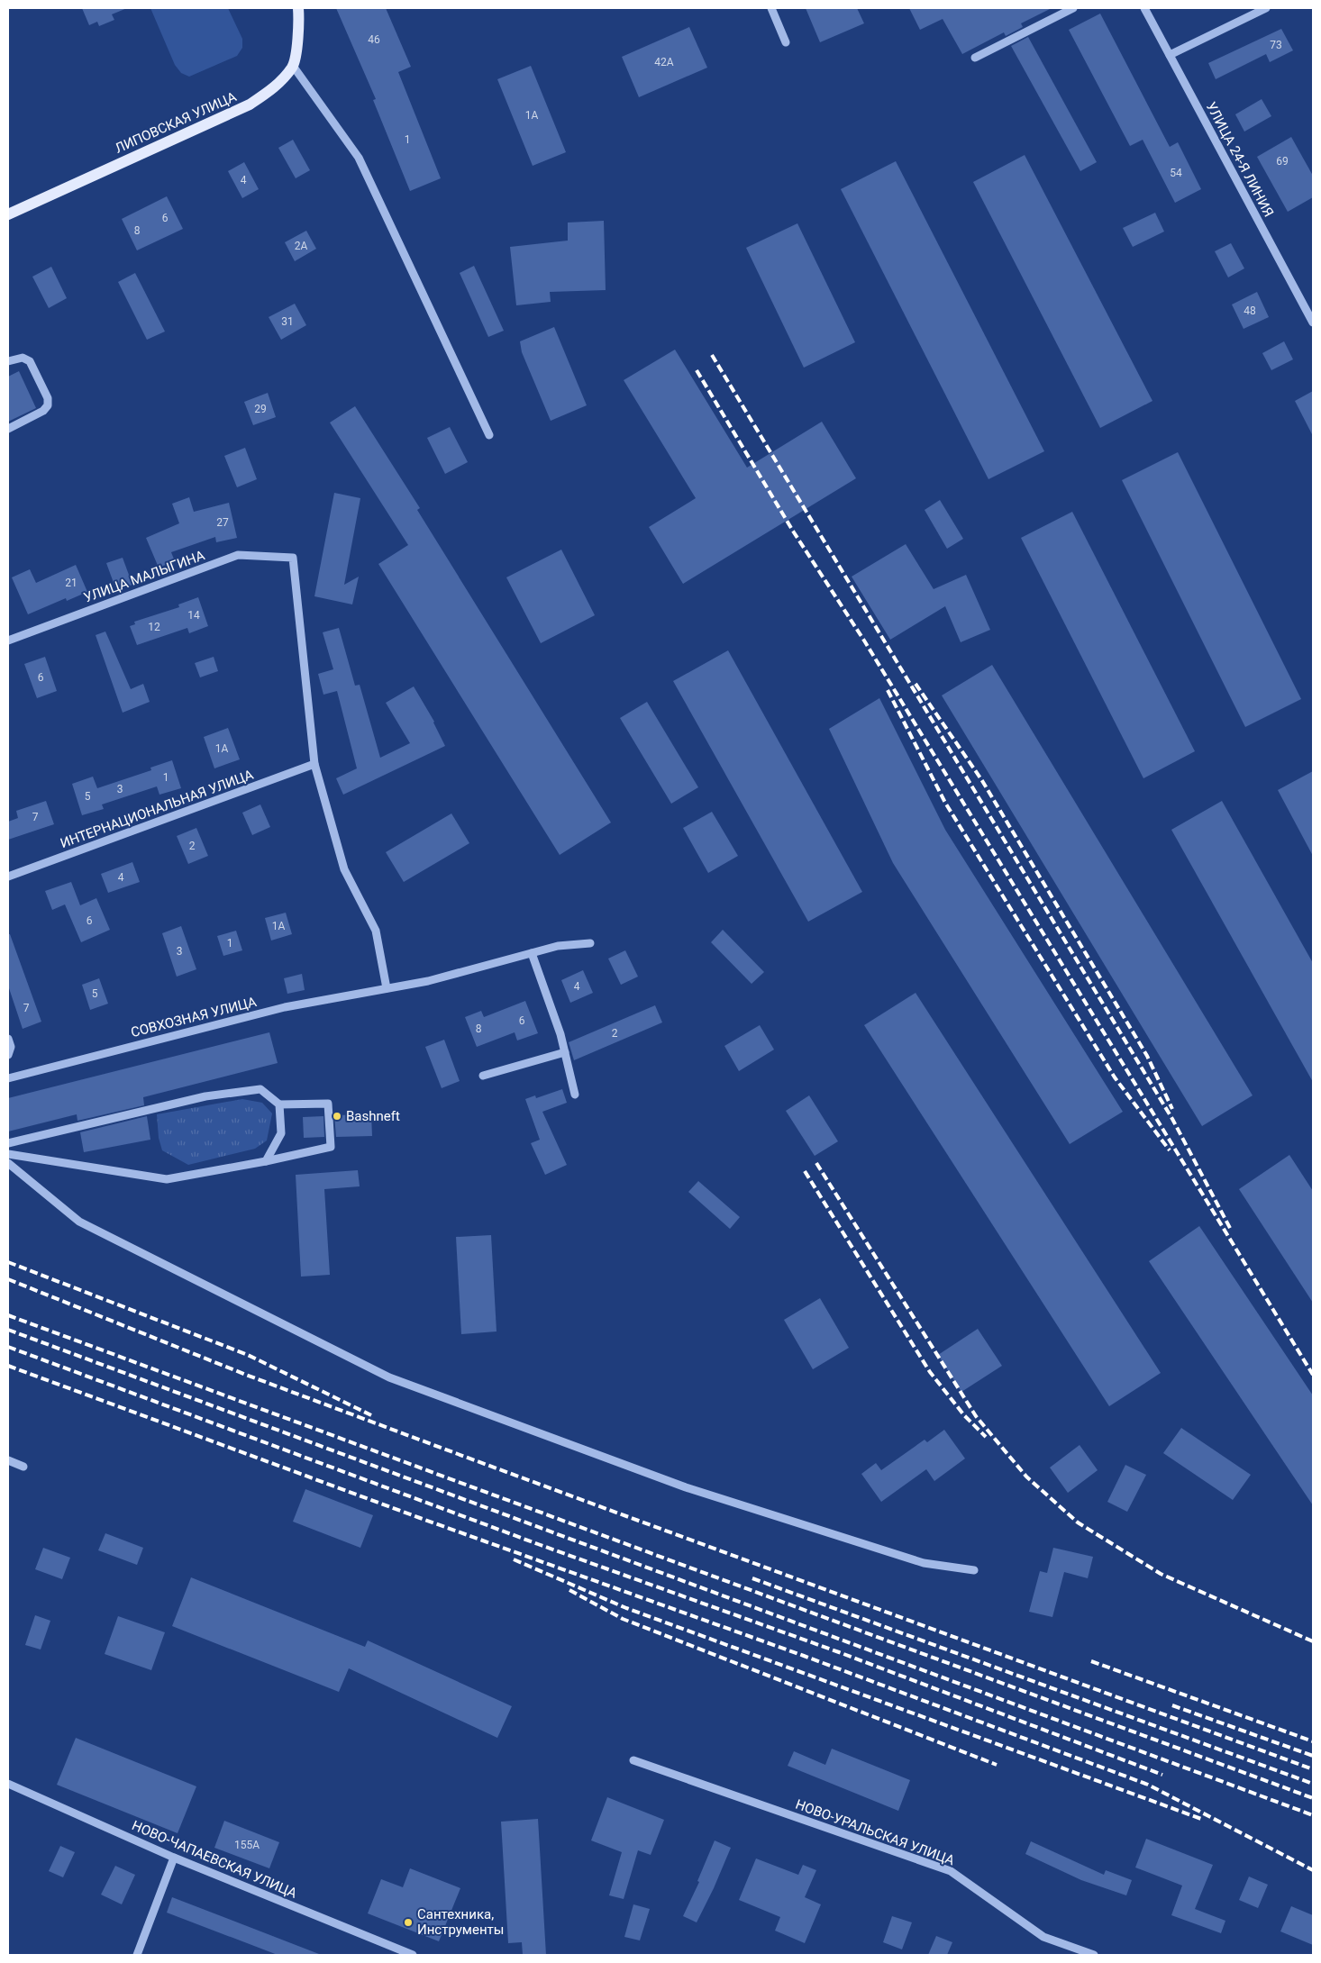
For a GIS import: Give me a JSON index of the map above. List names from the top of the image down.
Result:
{
  "streets": {
    "main road": ["ЛИПОВСКАЯ УЛИЦА"],
    "street": [
      "УЛИЦА 24-Я ЛИНИЯ",
      "УЛИЦА МАЛЫГИНА",
      "ИНТЕРНАЦИОНАЛЬНАЯ УЛИЦА",
      "СОВХОЗНАЯ УЛИЦА",
      "НОВО-УРАЛЬСКАЯ УЛИЦА",
      "НОВО-ЧАПАЕВСКАЯ УЛИЦА"
    ]
  },
  "crossings": [
    ["УЛИЦА МАЛЫГИНА", "ИНТЕРНАЦИОНАЛЬНАЯ УЛИЦА"]
  ],
  "places": ["Bashneft", "Сантехника, Инструменты"],
  "house_numbers": [
    "46",
    "73",
    "42А",
    "1А",
    "1",
    "69",
    "54",
    "4",
    "6",
    "8",
    "2А",
    "48",
    "31",
    "29",
    "27",
    "21",
    "14",
    "12",
    "6",
    "1А",
    "1",
    "3",
    "5",
    "7",
    "2",
    "4",
    "6",
    "1А",
    "1",
    "3",
    "4",
    "5",
    "7",
    "6",
    "8",
    "2",
    "155А"
  ]
}
